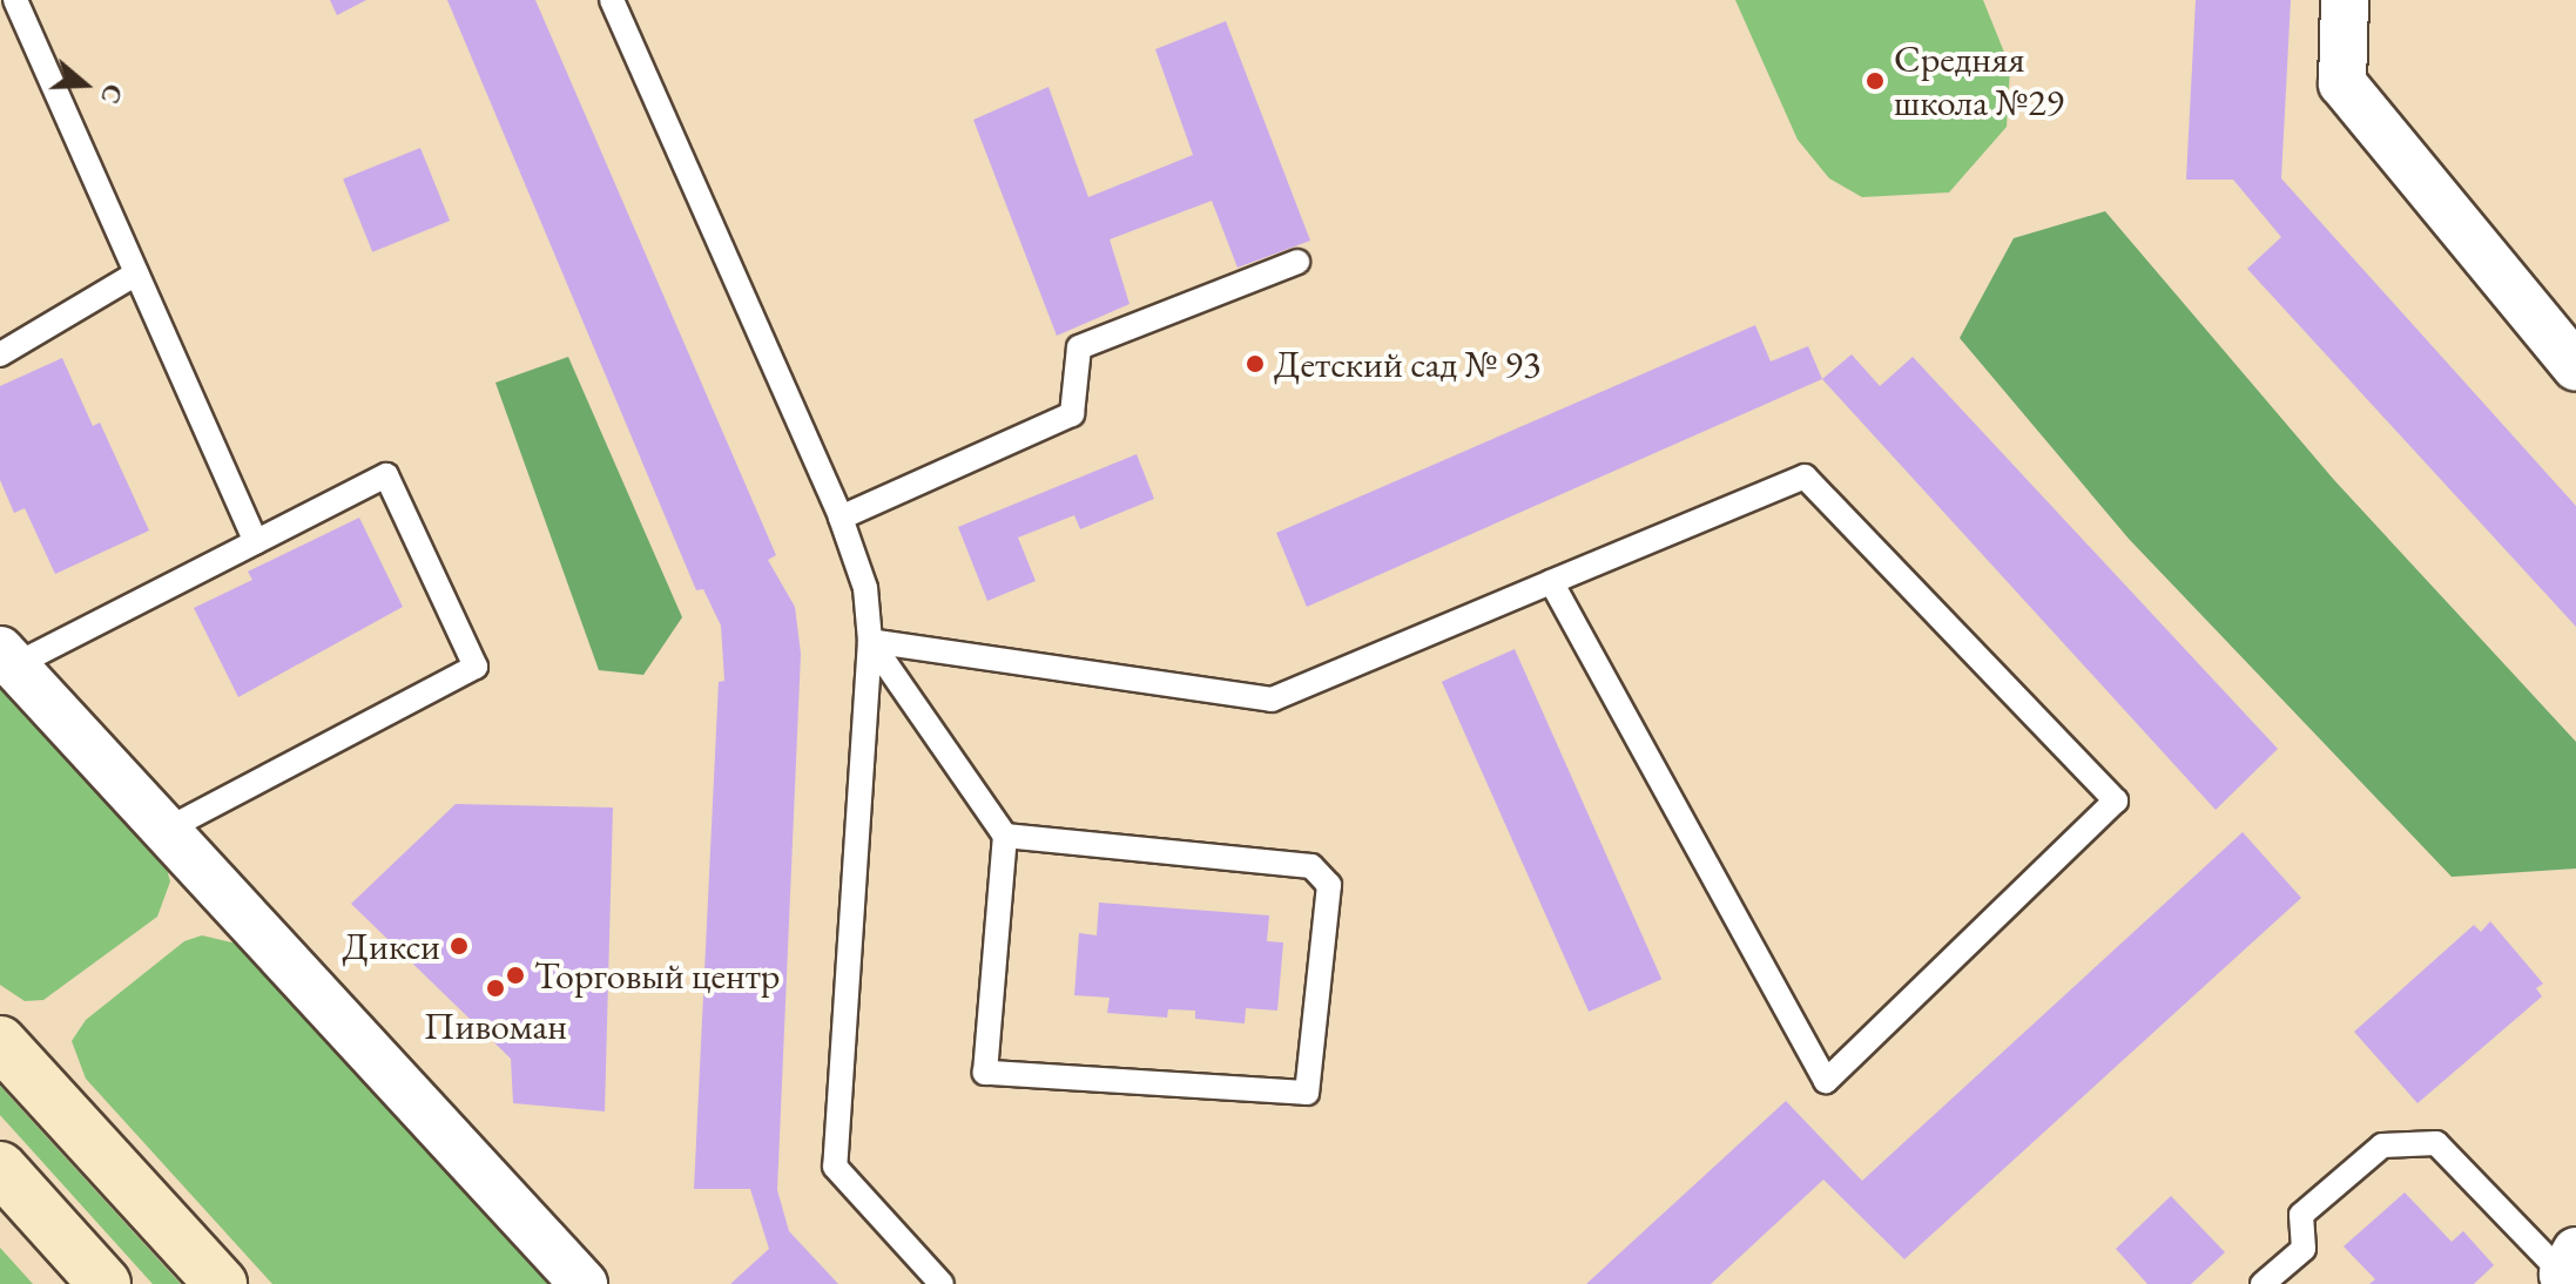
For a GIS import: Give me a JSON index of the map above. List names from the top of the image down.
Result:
{
  "places": [
    "Средняя школа №29",
    "Детский сад № 93",
    "Дикси",
    "Торговый центр",
    "Пивоман"
  ],
  "north": "right"
}
